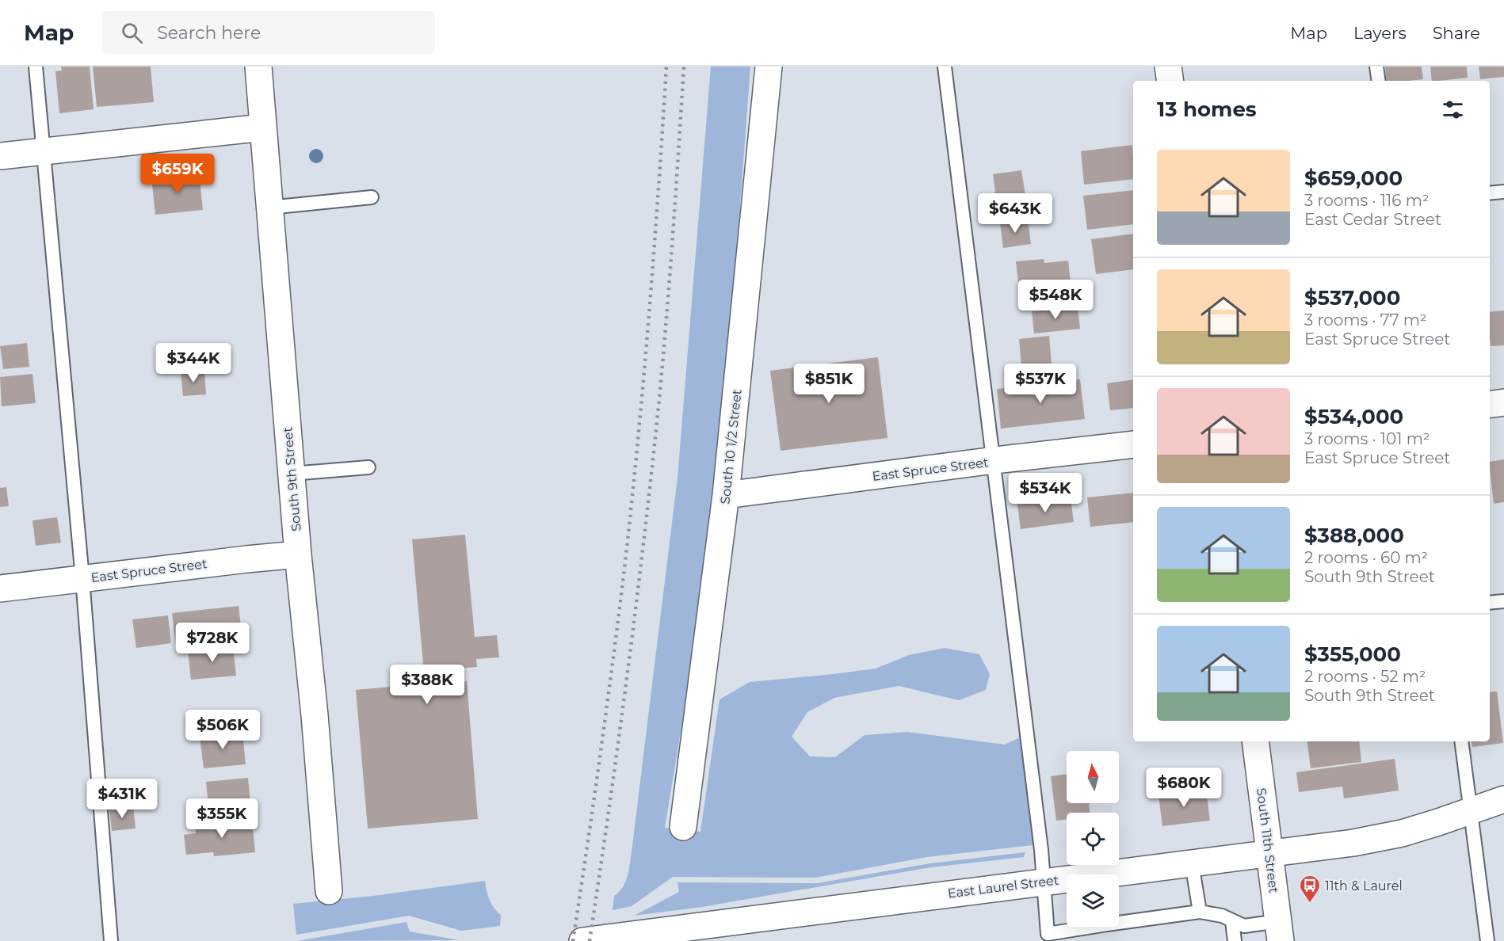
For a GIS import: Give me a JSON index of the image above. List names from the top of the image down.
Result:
{
  "streets": {
    "street": [
      "South 10 1/2 Street",
      "East Spruce Street",
      "South 9th Street",
      "South 11th Street",
      "East Laurel Street"
    ]
  },
  "crossings": [
    ["South 10 1/2 Street", "East Spruce Street"],
    ["East Spruce Street", "South 9th Street"],
    ["South 11th Street", "East Laurel Street"]
  ],
  "places": {
    "bus stop": ["11th & Laurel"]
  },
  "north": "top",
  "page": {
    "header": "Map",
    "search": "Search here",
    "nav": ["Map", "Layers", "Share"],
    "heading": "13 homes",
    "list": [
      {
        "name": "$659,000",
        "note": "3 rooms · 116 m² · East Cedar Street"
      },
      {
        "name": "$537,000",
        "note": "3 rooms · 77 m² · East Spruce Street"
      },
      {
        "name": "$534,000",
        "note": "3 rooms · 101 m² · East Spruce Street"
      },
      {
        "name": "$388,000",
        "note": "2 rooms · 60 m² · South 9th Street"
      },
      {
        "name": "$355,000",
        "note": "2 rooms · 52 m² · South 9th Street"
      }
    ],
    "price": [
      "$659K",
      "$643K",
      "$548K",
      "$344K",
      "$851K",
      "$537K",
      "$534K",
      "$728K",
      "$388K",
      "$506K",
      "$680K",
      "$431K",
      "$355K"
    ]
  }
}
